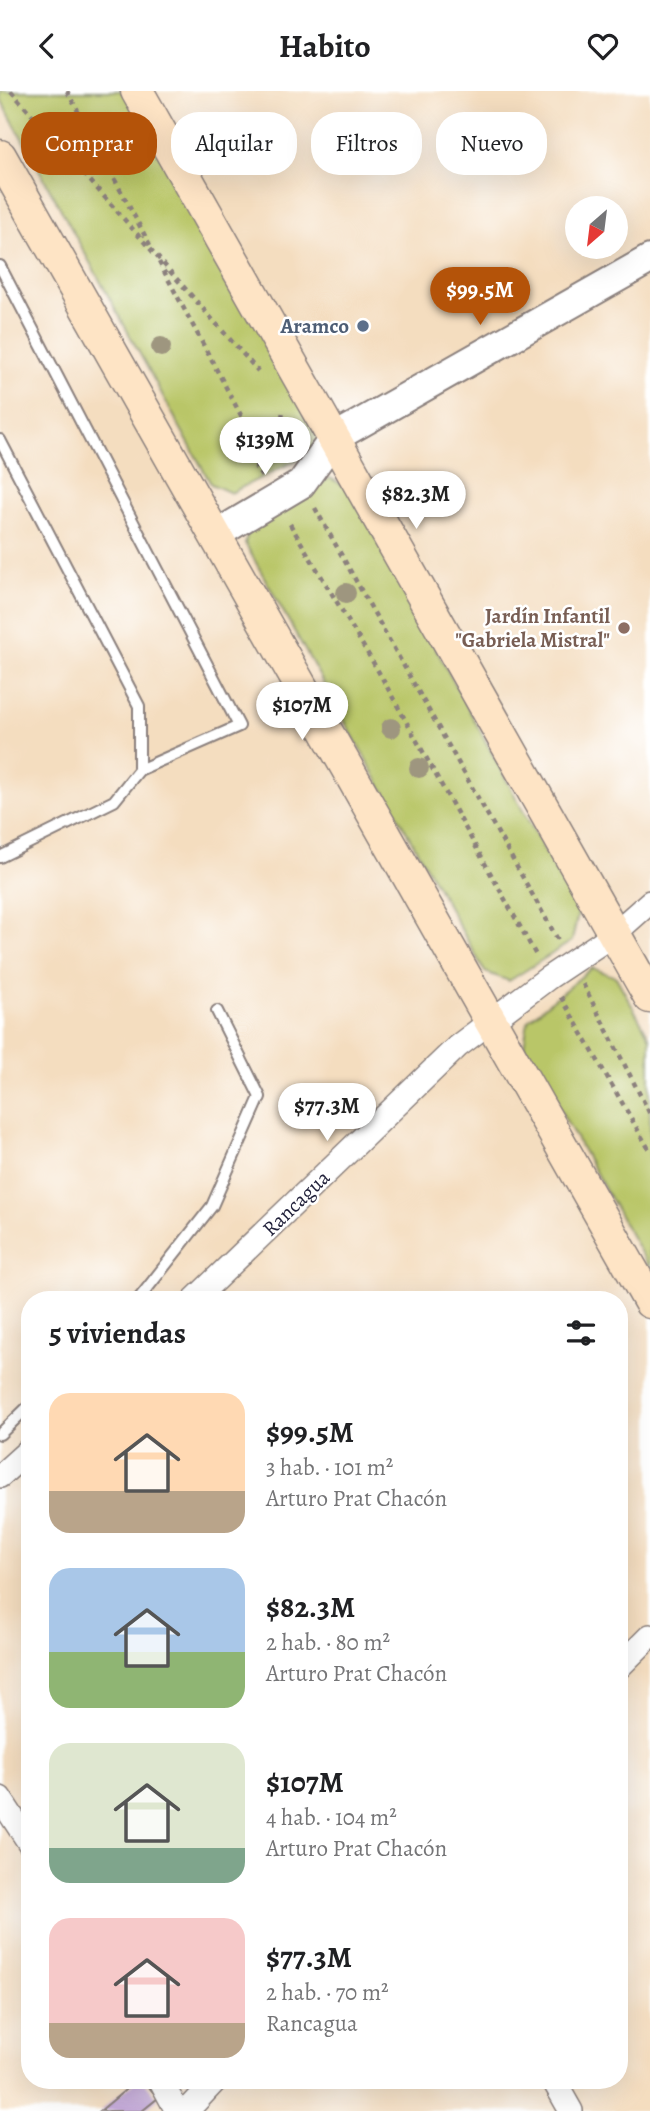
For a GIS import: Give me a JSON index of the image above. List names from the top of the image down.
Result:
{
  "streets": {
    "street": ["Rancagua"]
  },
  "places": ["Aramco", "Jardín Infantil \"Gabriela Mistral\""],
  "north": "bottom left",
  "page": {
    "header": "Habito",
    "chip": [
      "Comprar",
      "Alquilar",
      "Filtros",
      "Nuevo"
    ],
    "price": [
      "$99.5M",
      "$139M",
      "$82.3M",
      "$107M",
      "$77.3M"
    ],
    "heading": "5 viviendas",
    "list": [
      {
        "name": "$99.5M",
        "note": "3 hab. · 101 m² · Arturo Prat Chacón"
      },
      {
        "name": "$82.3M",
        "note": "2 hab. · 80 m² · Arturo Prat Chacón"
      },
      {
        "name": "$107M",
        "note": "4 hab. · 104 m² · Arturo Prat Chacón"
      },
      {
        "name": "$77.3M",
        "note": "2 hab. · 70 m² · Rancagua"
      }
    ]
  }
}
